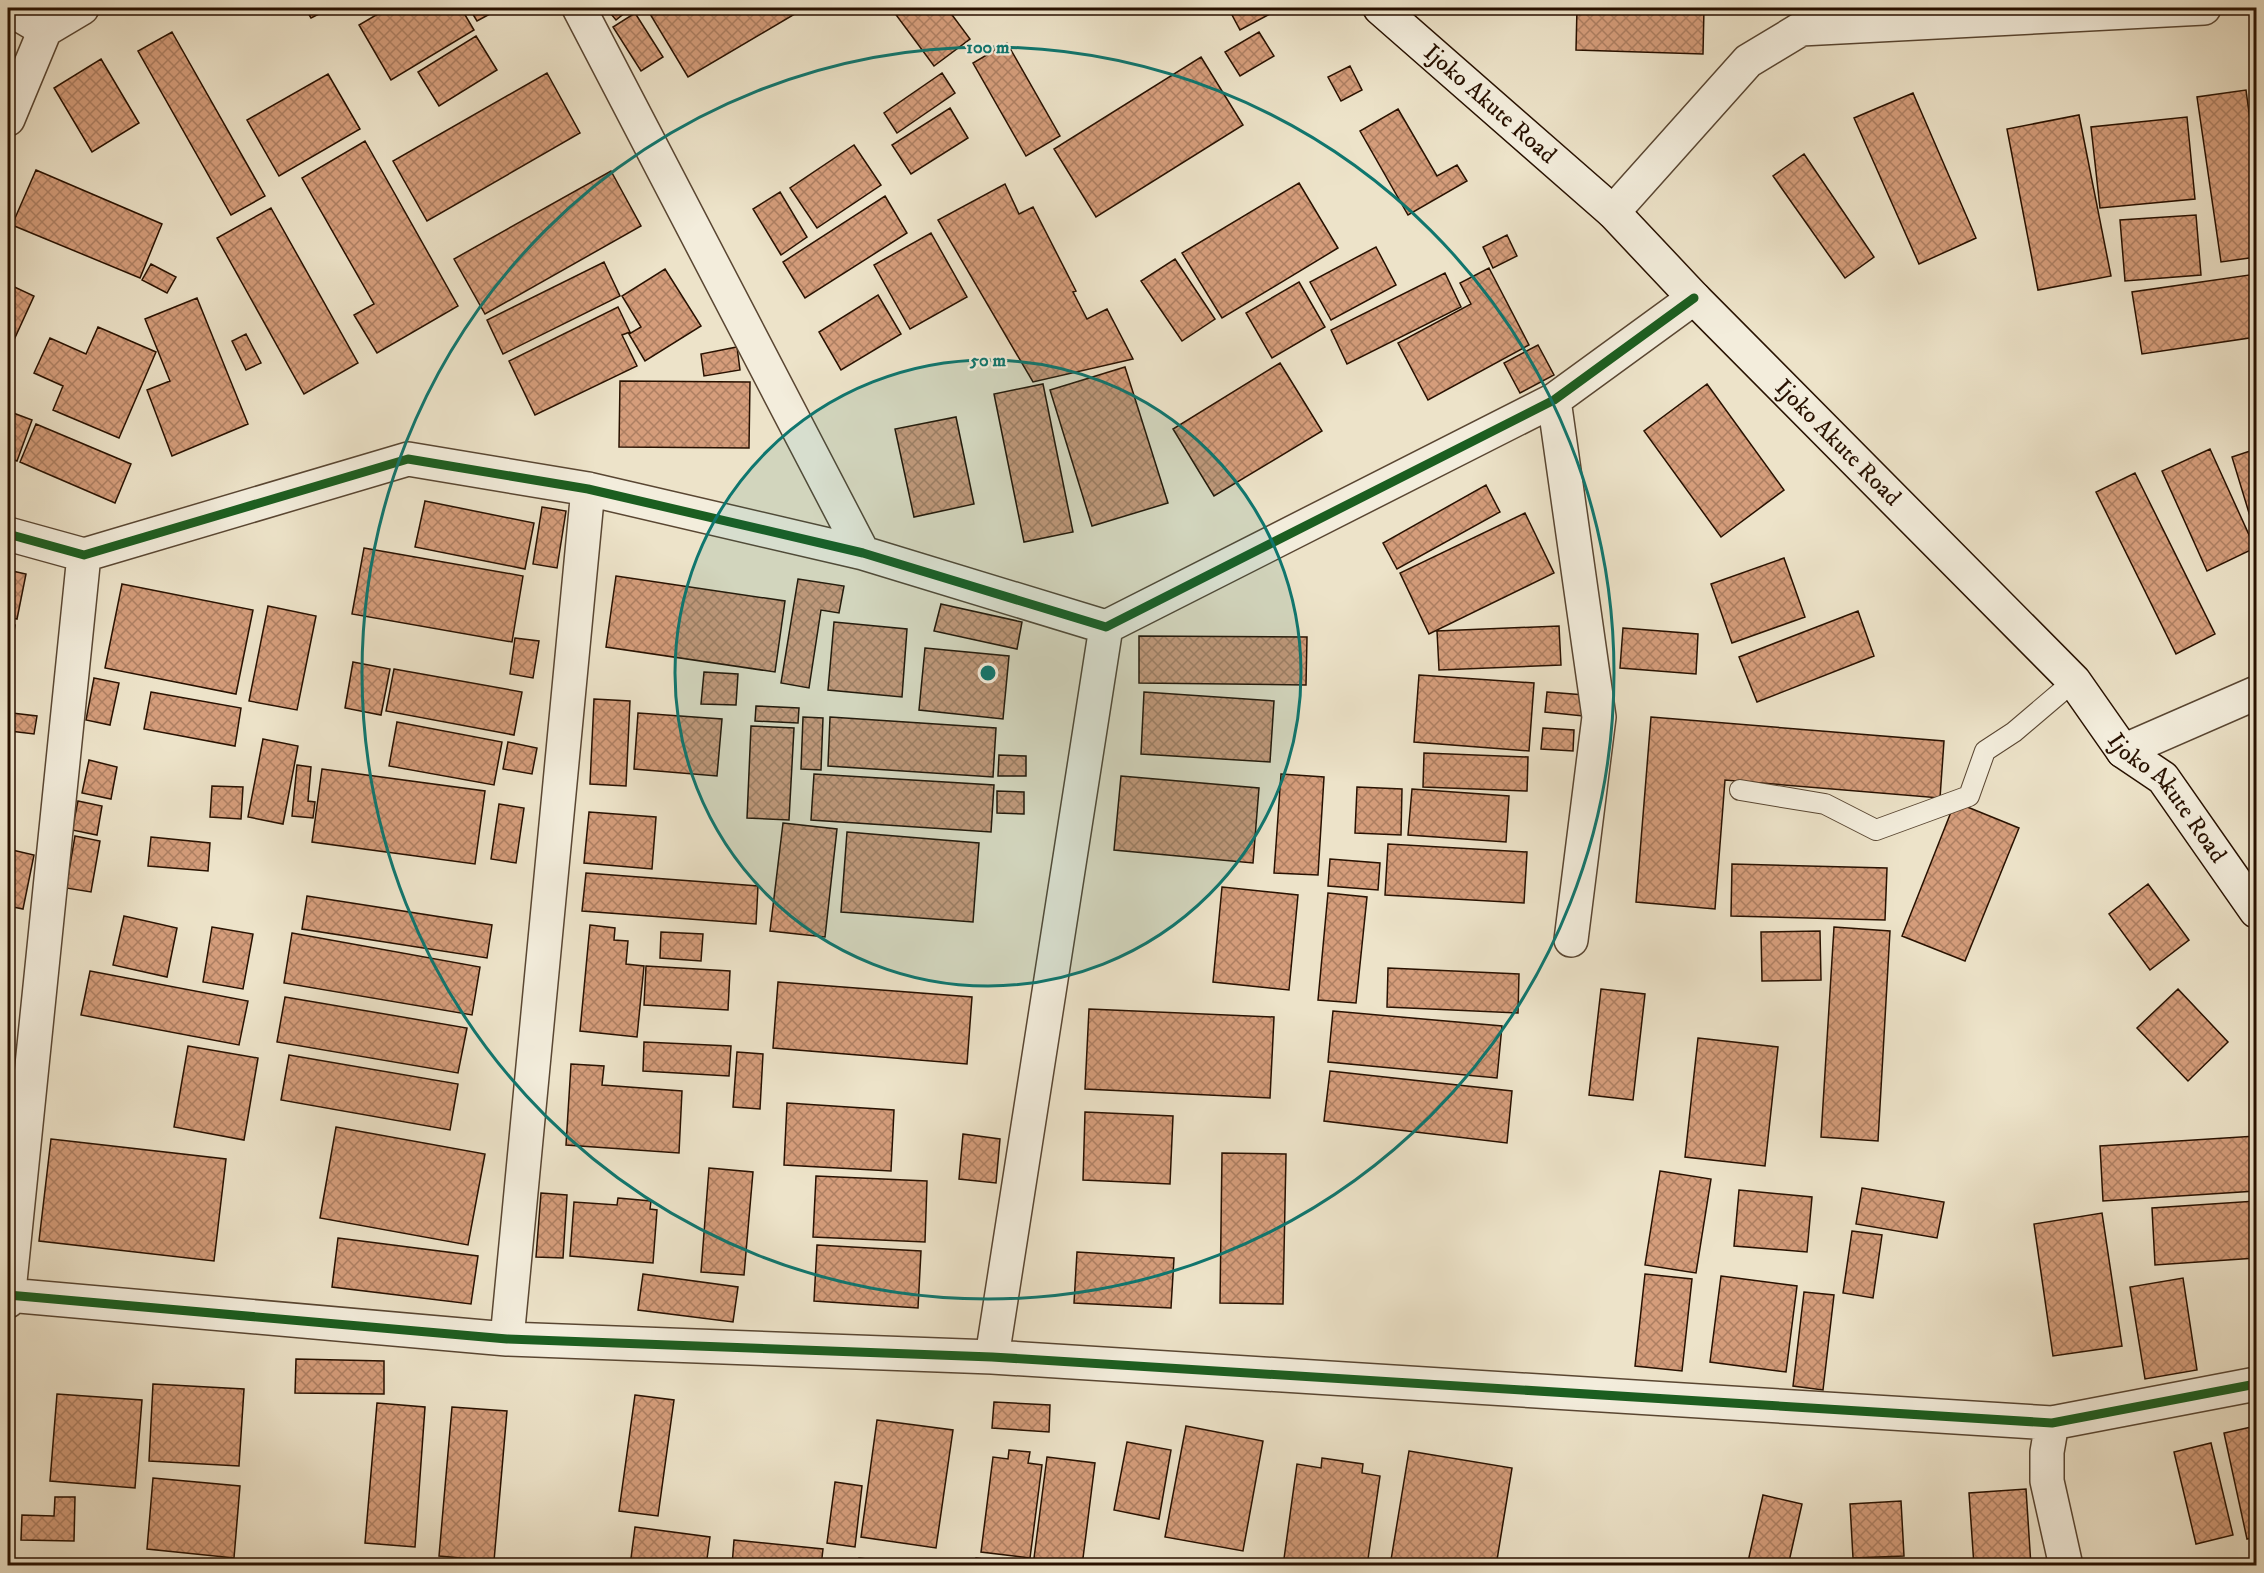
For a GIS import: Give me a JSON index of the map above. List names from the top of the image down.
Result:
{
  "streets": {
    "street": ["Ijoko Akute Road"]
  },
  "rings": ["100 m", "50 m"]
}
